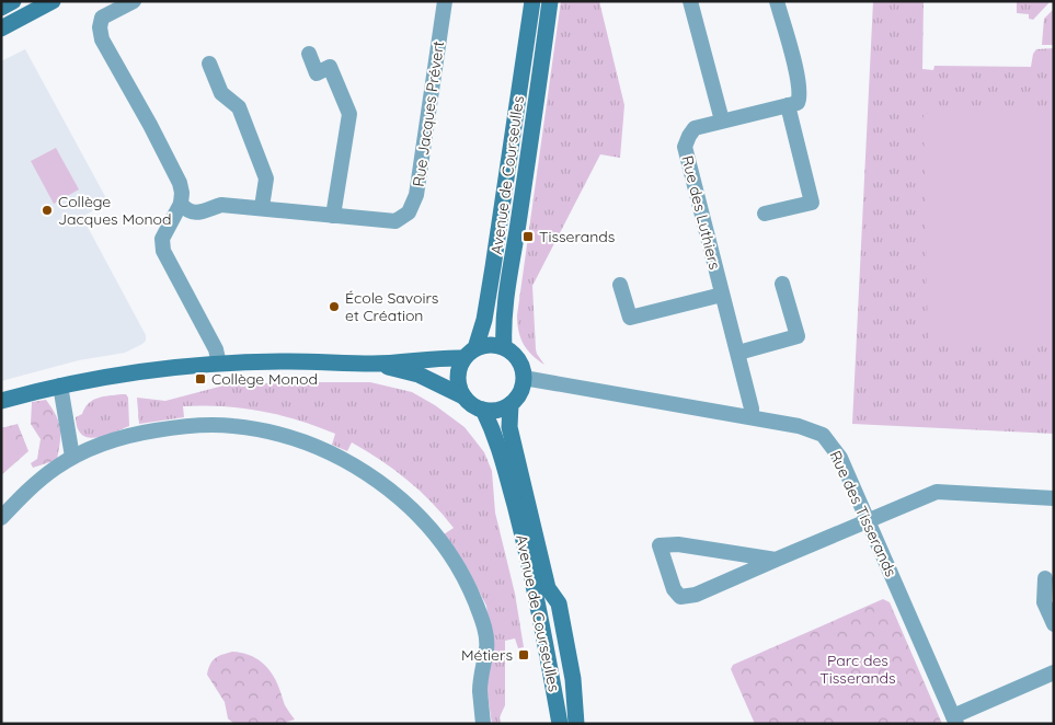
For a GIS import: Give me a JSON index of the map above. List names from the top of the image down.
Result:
{
  "streets": {
    "main road": ["Avenue de Courseulles"],
    "street": ["Rue Jacques Prévert", "Rue des Luthiers", "Rue des Tisserands"]
  },
  "crossings": [
    ["Avenue de Courseulles", "Rue des Tisserands"],
    ["Rue des Luthiers", "Rue des Tisserands"]
  ],
  "parks": ["Parc des Tisserands"],
  "places": {
    "other": ["Collège Jacques Monod", "École Savoirs et Création"],
    "transit": ["Tisserands", "Collège Monod", "Métiers"]
  }
}
